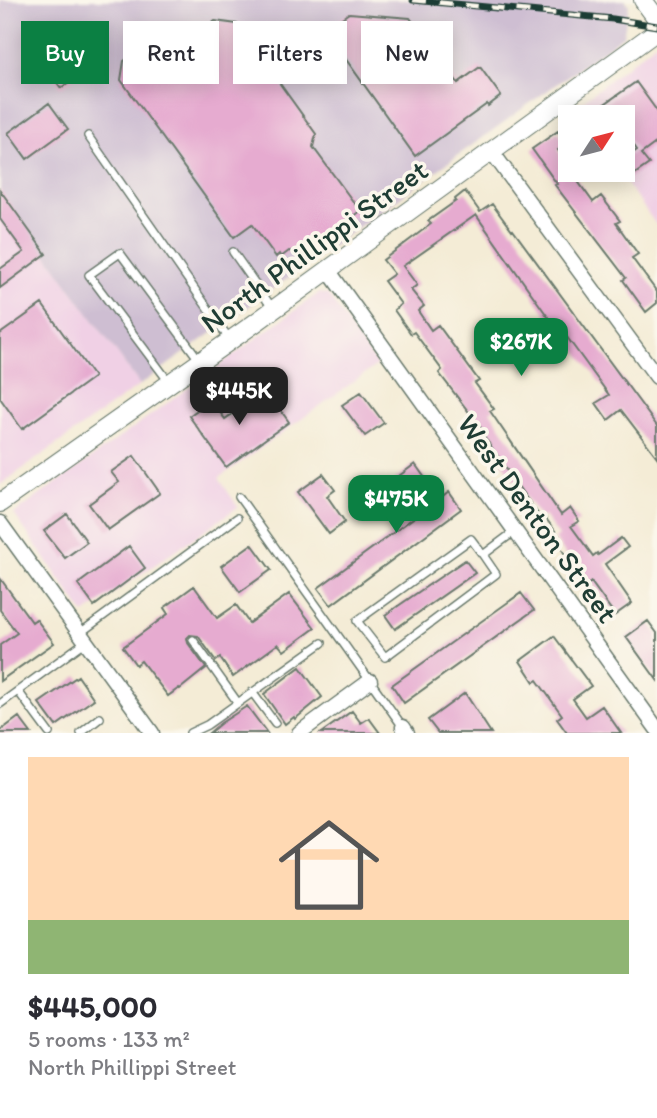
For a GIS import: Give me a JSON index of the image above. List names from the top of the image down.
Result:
{
  "streets": {
    "street": ["North Phillippi Street", "West Denton Street"]
  },
  "crossings": [
    ["North Phillippi Street", "West Denton Street"]
  ],
  "north": "top right",
  "page": {
    "chip": [
      "Buy",
      "Rent",
      "Filters",
      "New"
    ],
    "price": ["$267K", "$445K", "$475K"],
    "list": [
      {
        "name": "$445,000",
        "note": "5 rooms · 133 m² · North Phillippi Street"
      }
    ]
  }
}
